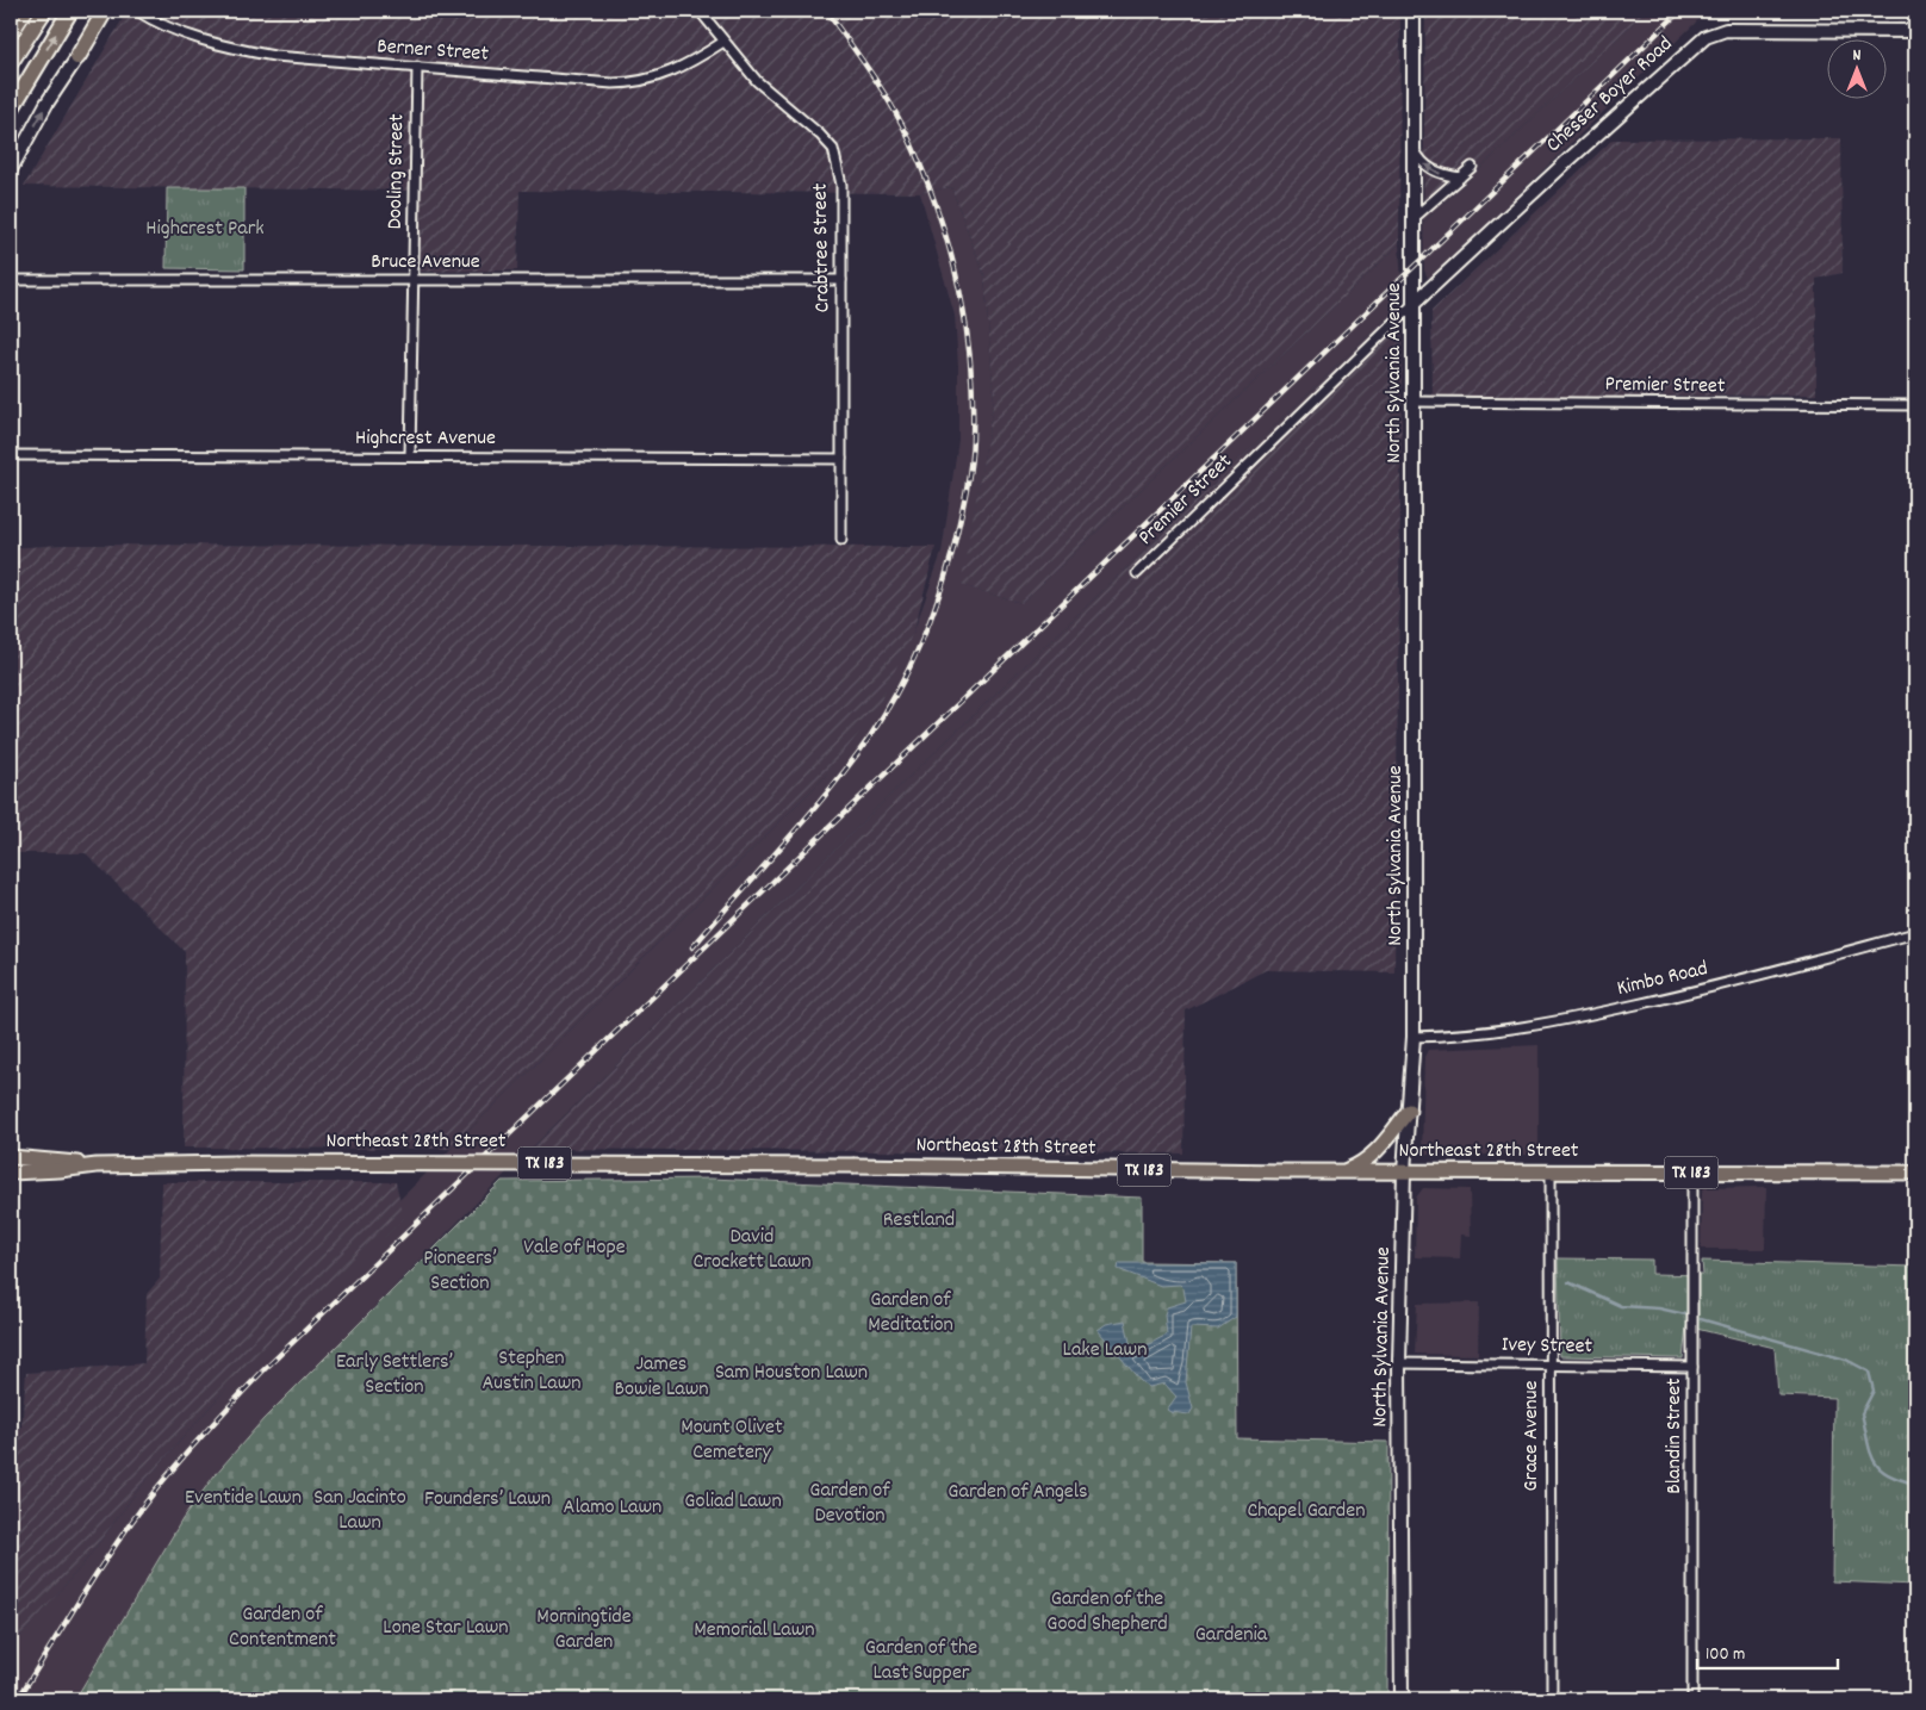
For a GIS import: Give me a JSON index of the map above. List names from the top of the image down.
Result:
{
  "streets": {
    "main road": [
      "Chesser Boyer Road",
      "North Sylvania Avenue",
      "Northeast 28th Street",
      "TX 183"
    ],
    "street": [
      "Berner Street",
      "Dooling Street",
      "Crabtree Street",
      "Bruce Avenue",
      "Premier Street",
      "Highcrest Avenue",
      "Kimbo Road",
      "Ivey Street",
      "Grace Avenue",
      "Blandin Street"
    ]
  },
  "crossings": [
    ["Berner Street", "Dooling Street"],
    ["Berner Street", "Crabtree Street"],
    ["Chesser Boyer Road", "North Sylvania Avenue"],
    ["Chesser Boyer Road", "Premier Street"],
    ["Dooling Street", "Bruce Avenue"],
    ["Dooling Street", "Highcrest Avenue"],
    ["Crabtree Street", "Bruce Avenue"],
    ["Crabtree Street", "Highcrest Avenue"],
    ["North Sylvania Avenue", "Premier Street"],
    ["North Sylvania Avenue", "Kimbo Road"],
    ["North Sylvania Avenue", "Northeast 28th Street"],
    ["North Sylvania Avenue", "Ivey Street"],
    ["Northeast 28th Street", "Grace Avenue"],
    ["Northeast 28th Street", "Blandin Street"],
    ["Ivey Street", "Grace Avenue"],
    ["Ivey Street", "Blandin Street"]
  ],
  "parks": [
    "Highcrest Park",
    "Restland",
    "David Crockett Lawn",
    "Vale of Hope",
    "Pioneers’ Section",
    "Garden of Meditation",
    "Lake Lawn",
    "Stephen Austin Lawn",
    "Early Settlers’ Section",
    "James Bowie Lawn",
    "Sam Houston Lawn",
    "Mount Olivet Cemetery",
    "Garden of Devotion",
    "Garden of Angels",
    "Eventide Lawn",
    "San Jacinto Lawn",
    "Founders’ Lawn",
    "Goliad Lawn",
    "Alamo Lawn",
    "Chapel Garden",
    "Garden of the Good Shepherd",
    "Garden of Contentment",
    "Morningtide Garden",
    "Lone Star Lawn",
    "Memorial Lawn",
    "Gardenia",
    "Garden of the Last Supper"
  ],
  "scale_bar": "100 m",
  "north": "top"
}
